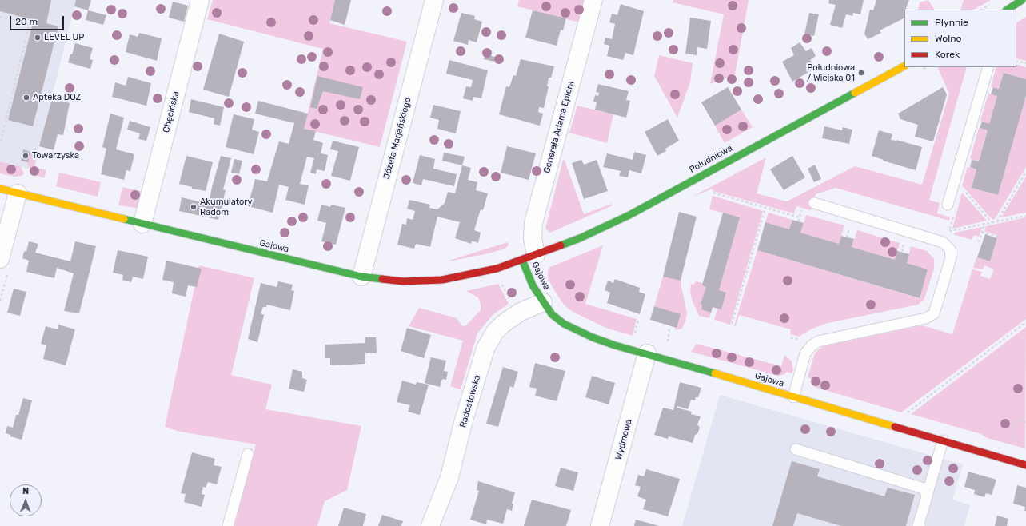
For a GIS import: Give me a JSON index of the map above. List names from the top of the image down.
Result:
{
  "streets": {
    "street": [
      "Chęcińska",
      "Generała Adama Eplera",
      "Józefa Marjańskiego",
      "Południowa",
      "Gajowa",
      "Radostowska",
      "Wydmowa"
    ]
  },
  "crossings": [
    ["Chęcińska", "Gajowa"],
    ["Generała Adama Eplera", "Południowa"],
    ["Generała Adama Eplera", "Gajowa"],
    ["Józefa Marjańskiego", "Gajowa"],
    ["Południowa", "Gajowa"],
    ["Gajowa", "Radostowska"],
    ["Gajowa", "Wydmowa"]
  ],
  "places": [
    "LEVEL UP",
    "Południowa / Wiejska 01",
    "Apteka DOZ",
    "Towarzyska",
    "Akumulatory Radom"
  ],
  "legend": ["Płynnie", "Wolno", "Korek"],
  "scale_bar": "20 m",
  "north": "top"
}
